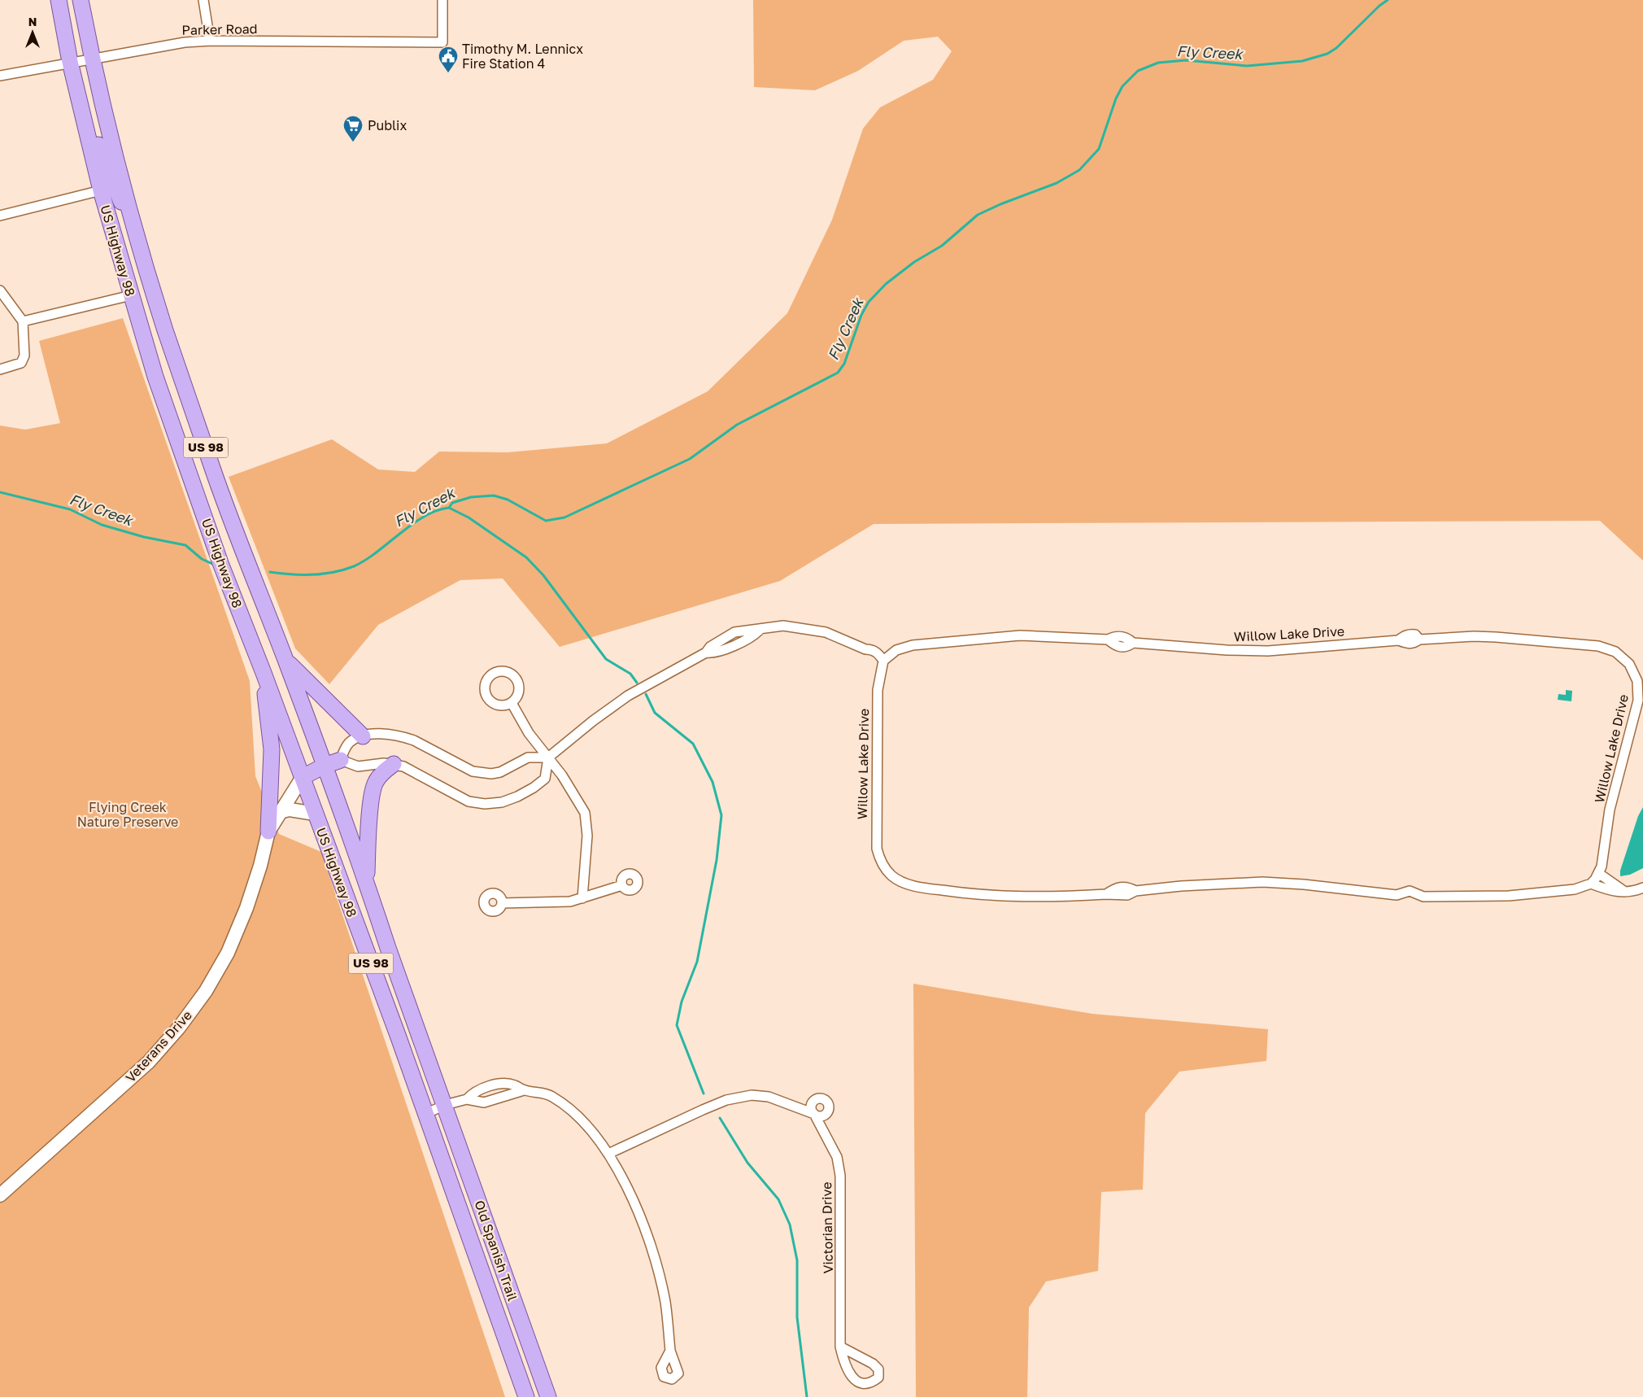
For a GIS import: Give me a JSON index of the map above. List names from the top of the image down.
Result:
{
  "streets": {
    "main road": ["US Highway 98", "US 98", "Old Spanish Trail"],
    "street": [
      "Parker Road",
      "Willow Lake Drive",
      "Veterans Drive",
      "Victorian Drive"
    ]
  },
  "crossings": [
    ["Parker Road", "US Highway 98"],
    ["US Highway 98", "Veterans Drive"],
    ["US Highway 98", "Old Spanish Trail"]
  ],
  "water": ["Fly Creek"],
  "parks": ["Flying Creek Nature Preserve"],
  "places": {
    "public building": ["Timothy M. Lennicx Fire Station 4"],
    "supermarket": ["Publix"]
  },
  "north": "top"
}
